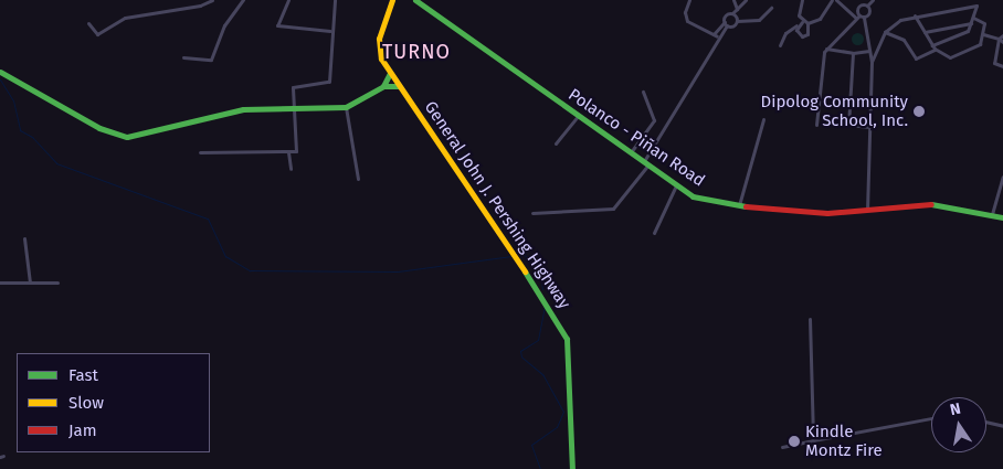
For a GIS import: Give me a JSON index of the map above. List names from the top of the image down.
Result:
{
  "streets": {
    "main road": ["Polanco - Piñan Road", "General John J. Pershing Highway"]
  },
  "districts": ["TURNO"],
  "places": ["Dipolog Community School, Inc.", "Kindle Montz Fire"],
  "legend": ["Fast", "Slow", "Jam"],
  "north": "top"
}
